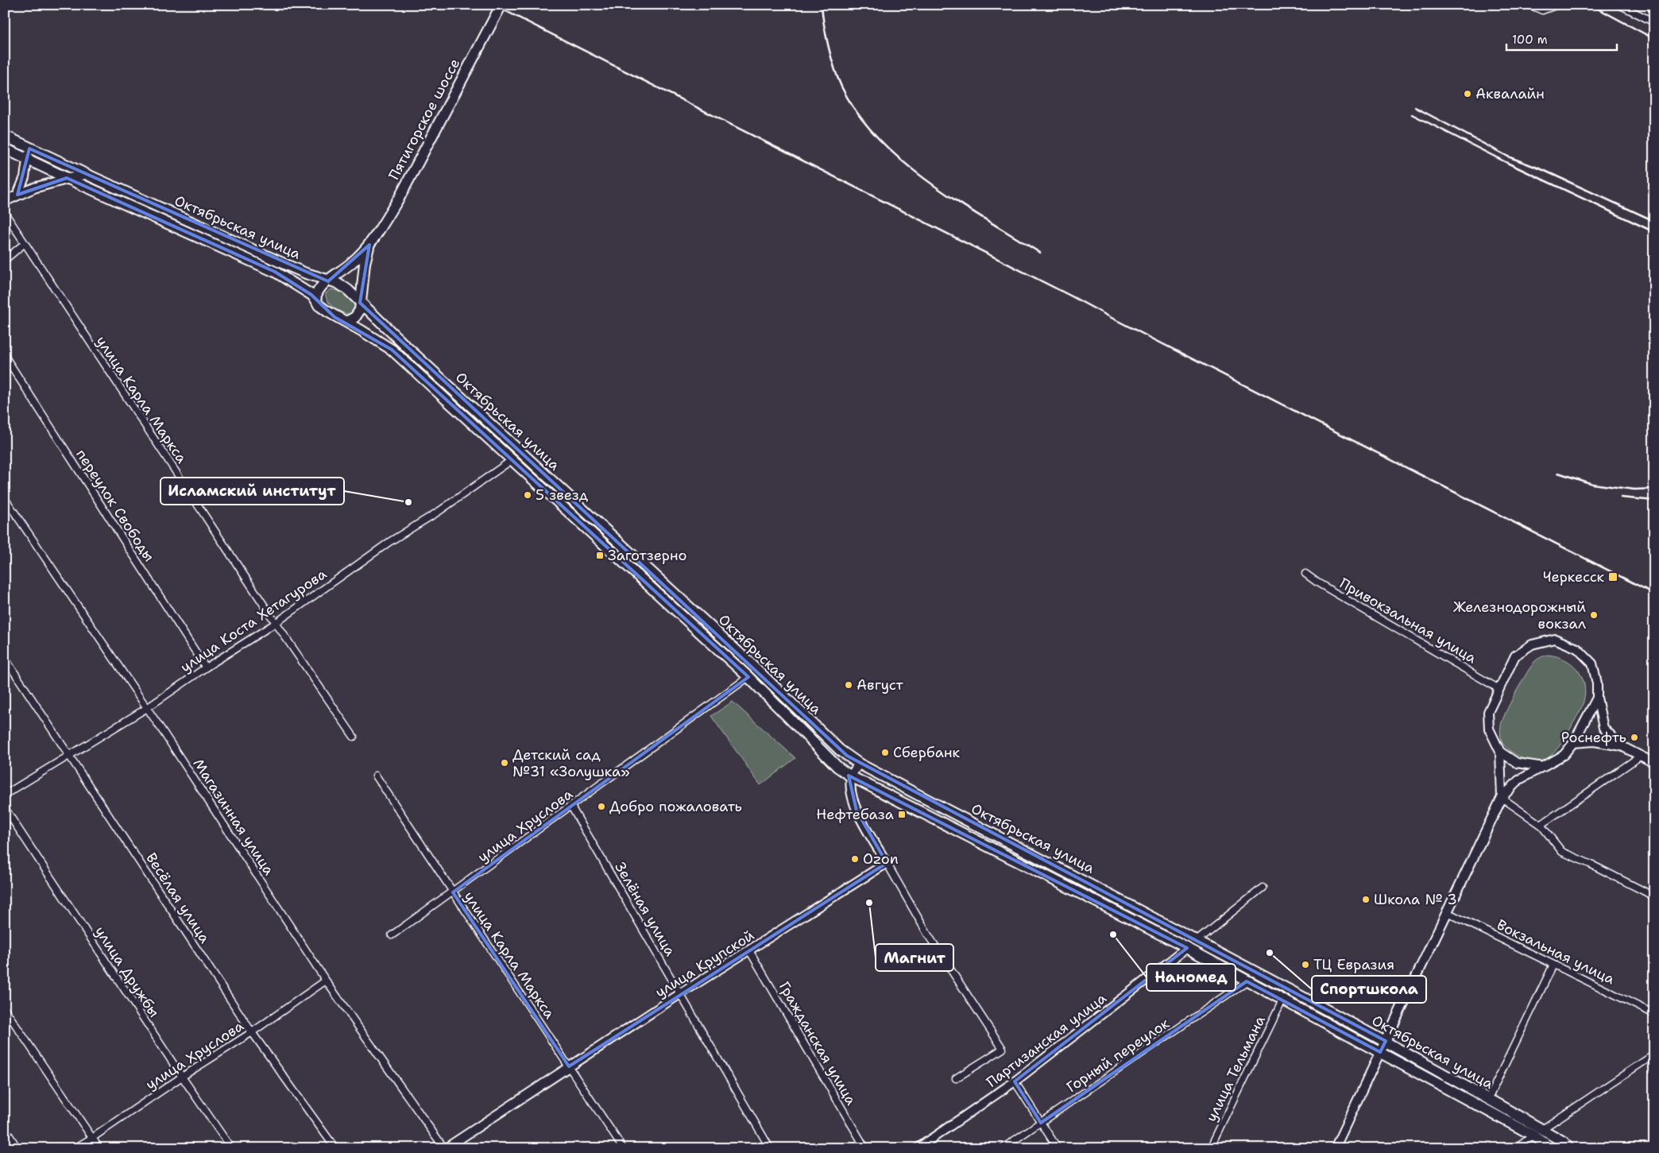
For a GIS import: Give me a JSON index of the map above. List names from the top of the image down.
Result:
{
  "streets": {
    "main road": ["Пятигорское шоссе", "Октябрьская улица"],
    "street": [
      "улица Карла Маркса",
      "переулок Свободы",
      "улица Коста Хетагурова",
      "Привокзальная улица",
      "Магазинная улица",
      "улица Хруслова",
      "Весёлая улица",
      "Зелёная улица",
      "Вокзальная улица",
      "улица Крупской",
      "улица Дружбы",
      "Партизанская улица",
      "Гражданская улица",
      "Горный переулок",
      "улица Тельмана"
    ]
  },
  "crossings": [
    ["Пятигорское шоссе", "Октябрьская улица"],
    ["Октябрьская улица", "улица Коста Хетагурова"],
    ["Октябрьская улица", "улица Хруслова"],
    ["Октябрьская улица", "Партизанская улица"],
    ["Октябрьская улица", "Горный переулок"],
    ["Октябрьская улица", "улица Тельмана"],
    ["улица Карла Маркса", "улица Коста Хетагурова"],
    ["улица Карла Маркса", "улица Хруслова"],
    ["улица Карла Маркса", "улица Крупской"],
    ["переулок Свободы", "улица Коста Хетагурова"],
    ["улица Коста Хетагурова", "Магазинная улица"],
    ["улица Коста Хетагурова", "Весёлая улица"],
    ["Магазинная улица", "улица Хруслова"],
    ["Магазинная улица", "улица Крупской"],
    ["улица Хруслова", "Весёлая улица"],
    ["улица Хруслова", "Зелёная улица"],
    ["улица Хруслова", "улица Дружбы"],
    ["Зелёная улица", "улица Крупской"],
    ["улица Крупской", "Гражданская улица"]
  ],
  "places": {
    "other": [
      "Аквалайн",
      "5 звезд",
      "Исламский институт",
      "Железнодорожный вокзал",
      "Август",
      "Роснефть",
      "Сбербанк",
      "Детский сад №31 «Золушка»",
      "Добро пожаловать",
      "Ozon",
      "Школа № 3",
      "Магнит",
      "Наномед",
      "Спортшкола",
      "ТЦ Евразия"
    ],
    "transit": ["Заготзерно", "Черкесск", "Нефтебаза"]
  },
  "scale_bar": "100 m"
}
